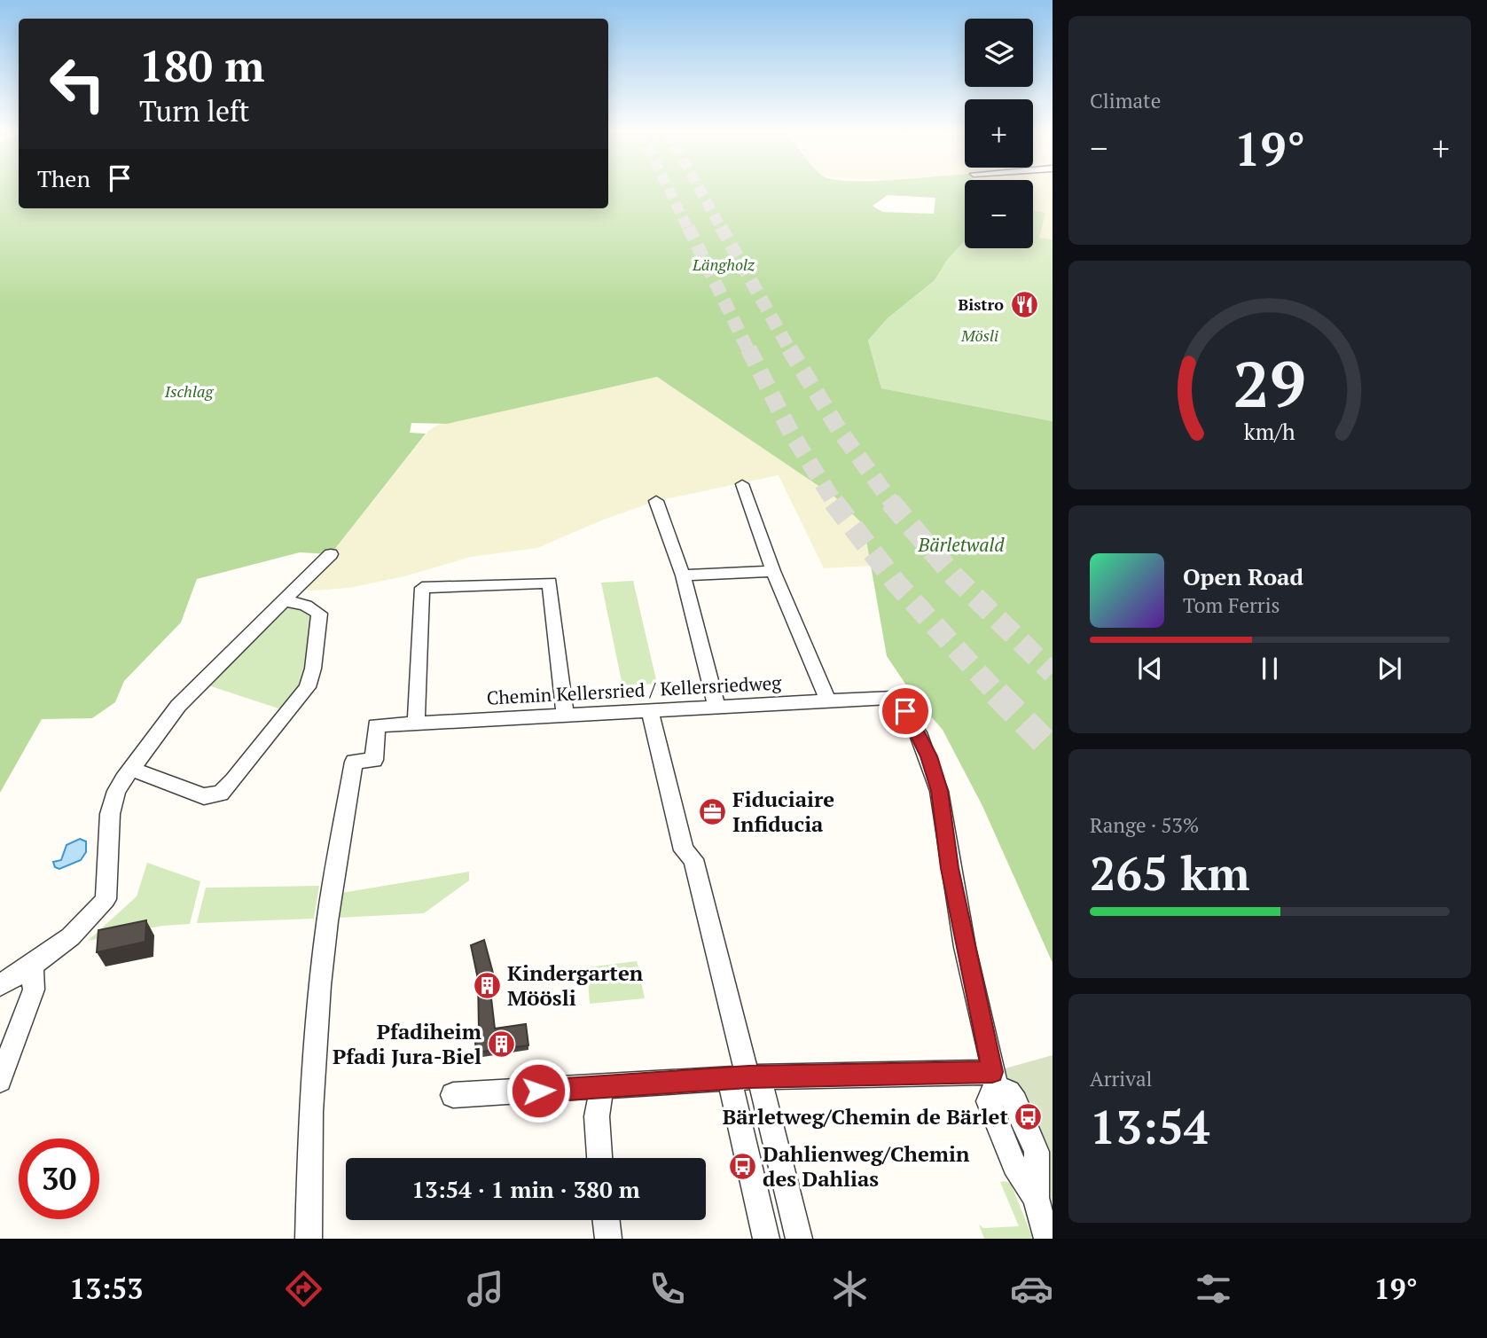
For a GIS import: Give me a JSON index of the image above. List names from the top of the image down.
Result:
{
  "streets": {
    "street": ["Chemin Kellersried / Kellersriedweg"]
  },
  "parks": [
    "Längholz",
    "Mösli",
    "Ischlag",
    "Bärletwald"
  ],
  "places": {
    "restaurant": ["Bistro"],
    "office": ["Fiduciaire Infiducia"],
    "building": ["Kindergarten Möösli", "Pfadiheim Pfadi Jura-Biel"],
    "bus stop": ["Bärletweg/Chemin de Bärlet", "Dahlienweg/Chemin des Dahlias"]
  },
  "page": {
    "tile": [
      "Climate",
      ["Range · 53%", "265 km"],
      ["Arrival", "13:54"]
    ],
    "map_buttons": ["+", "−"],
    "turn": ["180 m", "Turn left"],
    "heat": ["−", "19°", "+"],
    "then": "Then",
    "song": ["Open Road", "Tom Ferris"],
    "limit": "30",
    "trip": "13:54 · 1 min · 380 m",
    "tabs": ["13:53", "19°"],
    "gauge": ["29", "km/h"]
  }
}
